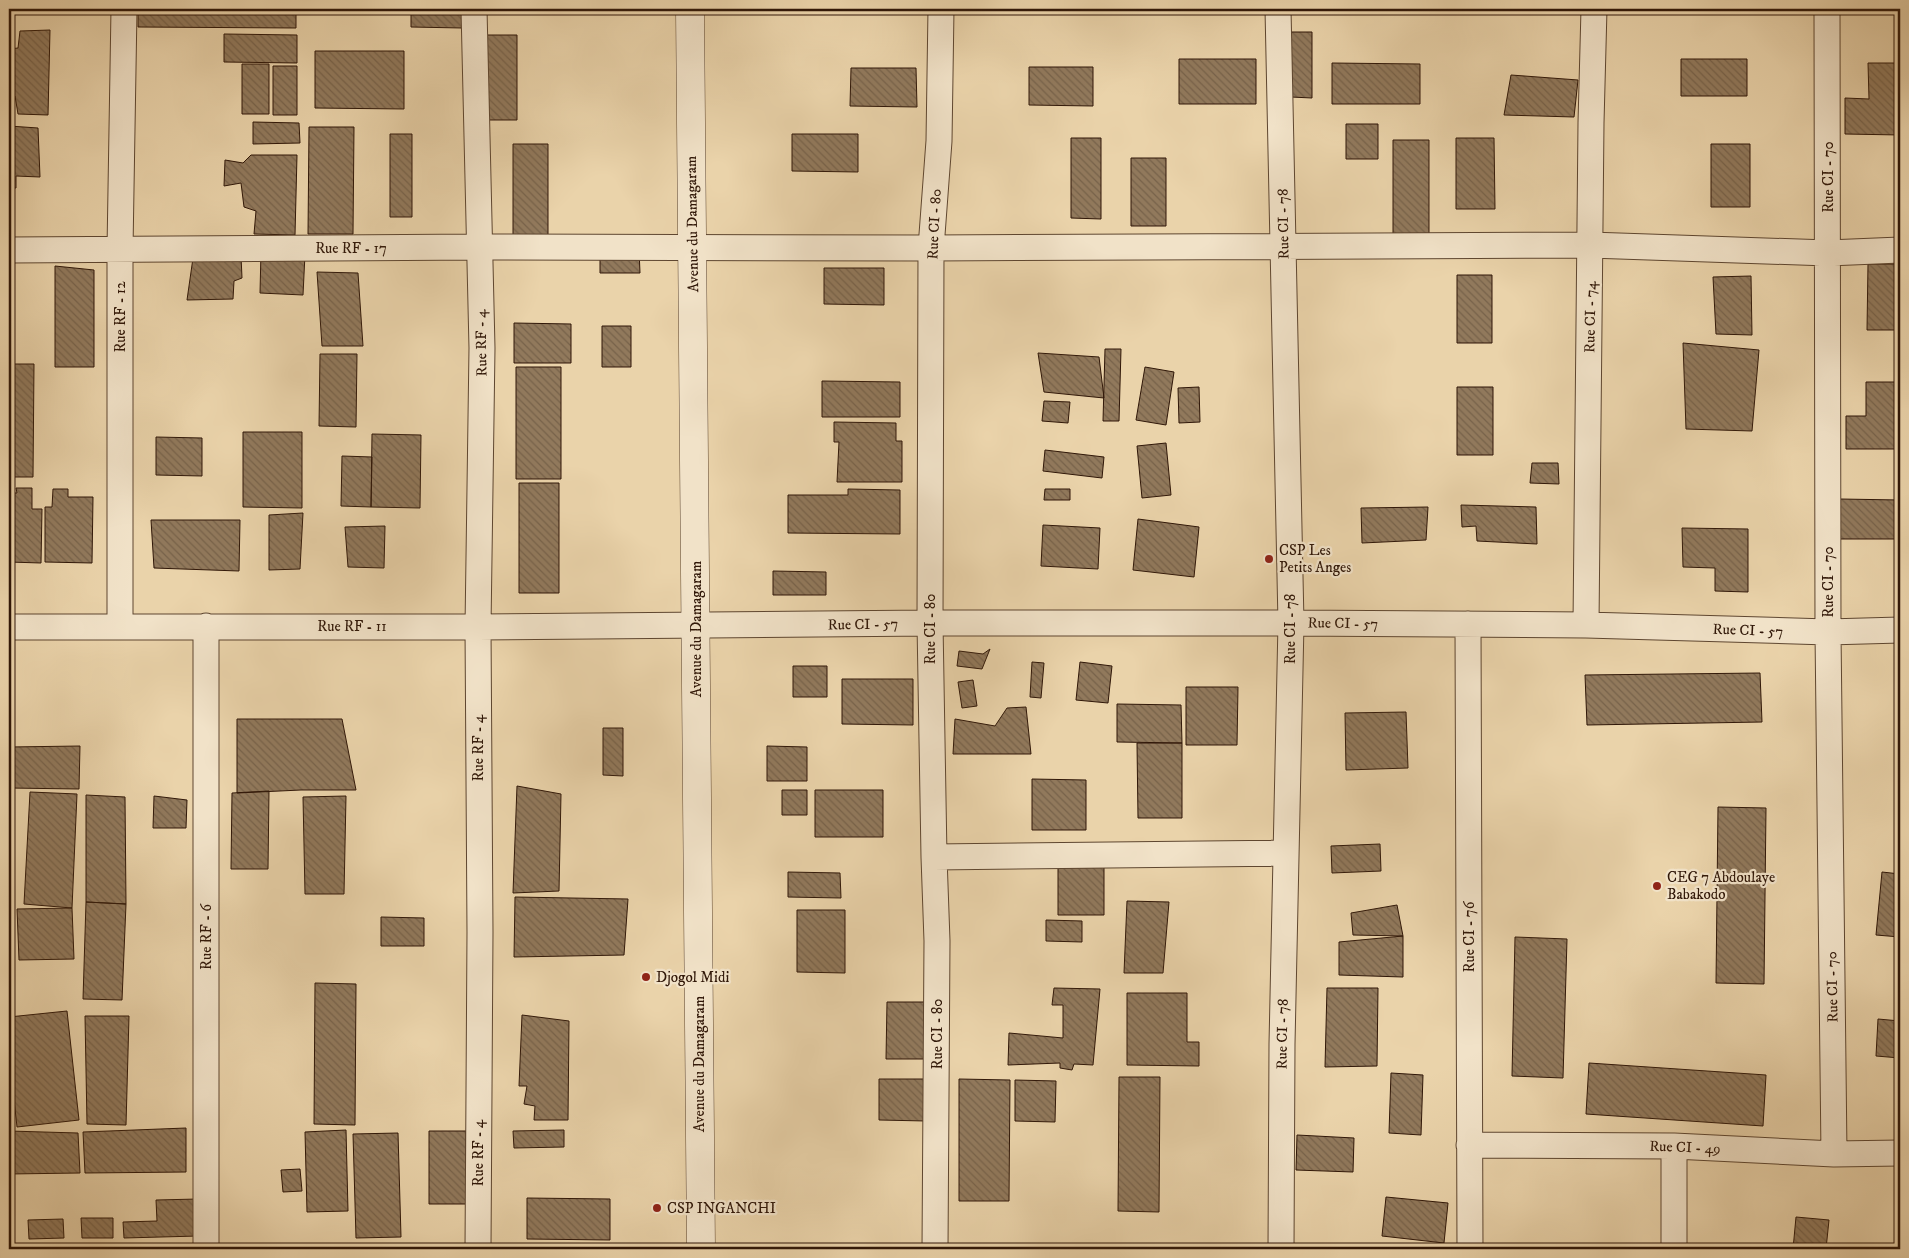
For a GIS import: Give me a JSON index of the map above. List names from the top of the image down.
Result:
{
  "streets": {
    "street": [
      "Rue CI - 70",
      "Avenue du Damagaram",
      "Rue CI - 80",
      "Rue CI - 78",
      "Rue RF - 17",
      "Rue RF - 12",
      "Rue CI - 74",
      "Rue RF - 4",
      "Rue CI - 57",
      "Rue RF - 11",
      "Rue RF - 6",
      "Rue CI - 76",
      "Rue CI - 49"
    ]
  },
  "crossings": [
    ["Rue CI - 70", "Rue RF - 17"],
    ["Rue CI - 70", "Rue CI - 57"],
    ["Rue CI - 70", "Rue CI - 49"],
    ["Avenue du Damagaram", "Rue RF - 17"],
    ["Avenue du Damagaram", "Rue CI - 57"],
    ["Avenue du Damagaram", "Rue RF - 11"],
    ["Rue CI - 80", "Rue RF - 17"],
    ["Rue CI - 80", "Rue CI - 57"],
    ["Rue CI - 78", "Rue RF - 17"],
    ["Rue CI - 78", "Rue CI - 57"],
    ["Rue RF - 17", "Rue RF - 12"],
    ["Rue RF - 17", "Rue CI - 74"],
    ["Rue RF - 17", "Rue RF - 4"],
    ["Rue RF - 12", "Rue RF - 11"],
    ["Rue CI - 74", "Rue CI - 57"],
    ["Rue RF - 4", "Rue RF - 11"],
    ["Rue CI - 57", "Rue RF - 11"],
    ["Rue CI - 57", "Rue CI - 76"],
    ["Rue RF - 11", "Rue RF - 6"],
    ["Rue CI - 76", "Rue CI - 49"]
  ],
  "places": [
    "CSP Les Petits Anges",
    "CEG 7 Abdoulaye Babakodo",
    "Djogol Midi",
    "CSP INGANCHI"
  ]
}
